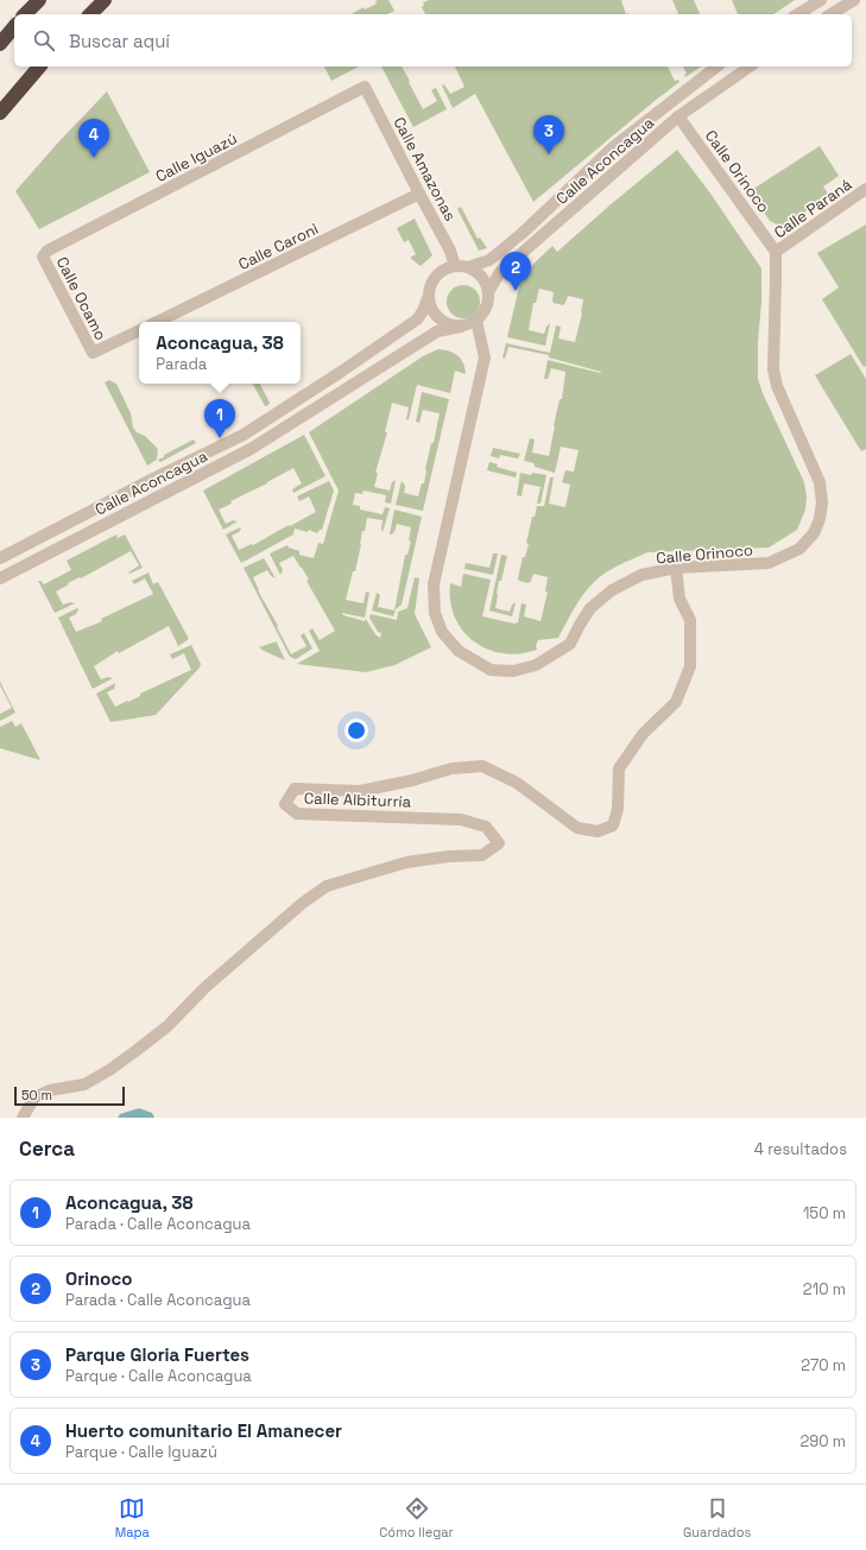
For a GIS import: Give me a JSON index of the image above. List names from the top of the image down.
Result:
{
  "streets": {
    "street": [
      "Calle Iguazú",
      "Calle Aconcagua",
      "Calle Amazonas",
      "Calle Orinoco",
      "Calle Paraná",
      "Calle Caroni",
      "Calle Ocamo",
      "Calle Albiturría"
    ]
  },
  "crossings": [
    ["Calle Iguazú", "Calle Amazonas"],
    ["Calle Iguazú", "Calle Ocamo"],
    ["Calle Aconcagua", "Calle Amazonas"],
    ["Calle Aconcagua", "Calle Orinoco"],
    ["Calle Amazonas", "Calle Orinoco"],
    ["Calle Amazonas", "Calle Caroni"],
    ["Calle Orinoco", "Calle Paraná"],
    ["Calle Orinoco", "Calle Albiturría"]
  ],
  "scale_bar": "50 m",
  "page": {
    "search": "Buscar aquí",
    "pins": [
      "3",
      "4",
      "2",
      "1"
    ],
    "popup": ["Aconcagua, 38", "Parada"],
    "scale": "50 m",
    "heading": ["Cerca", "4 resultados"],
    "list": [
      {
        "mark": "1",
        "name": "Aconcagua, 38",
        "note": "Parada · Calle Aconcagua",
        "value": "150 m"
      },
      {
        "mark": "2",
        "name": "Orinoco",
        "note": "Parada · Calle Aconcagua",
        "value": "210 m"
      },
      {
        "mark": "3",
        "name": "Parque Gloria Fuertes",
        "note": "Parque · Calle Aconcagua",
        "value": "270 m"
      },
      {
        "mark": "4",
        "name": "Huerto comunitario El Amanecer",
        "note": "Parque · Calle Iguazú",
        "value": "290 m"
      }
    ],
    "nav": ["Mapa", "Cómo llegar", "Guardados"]
  }
}
